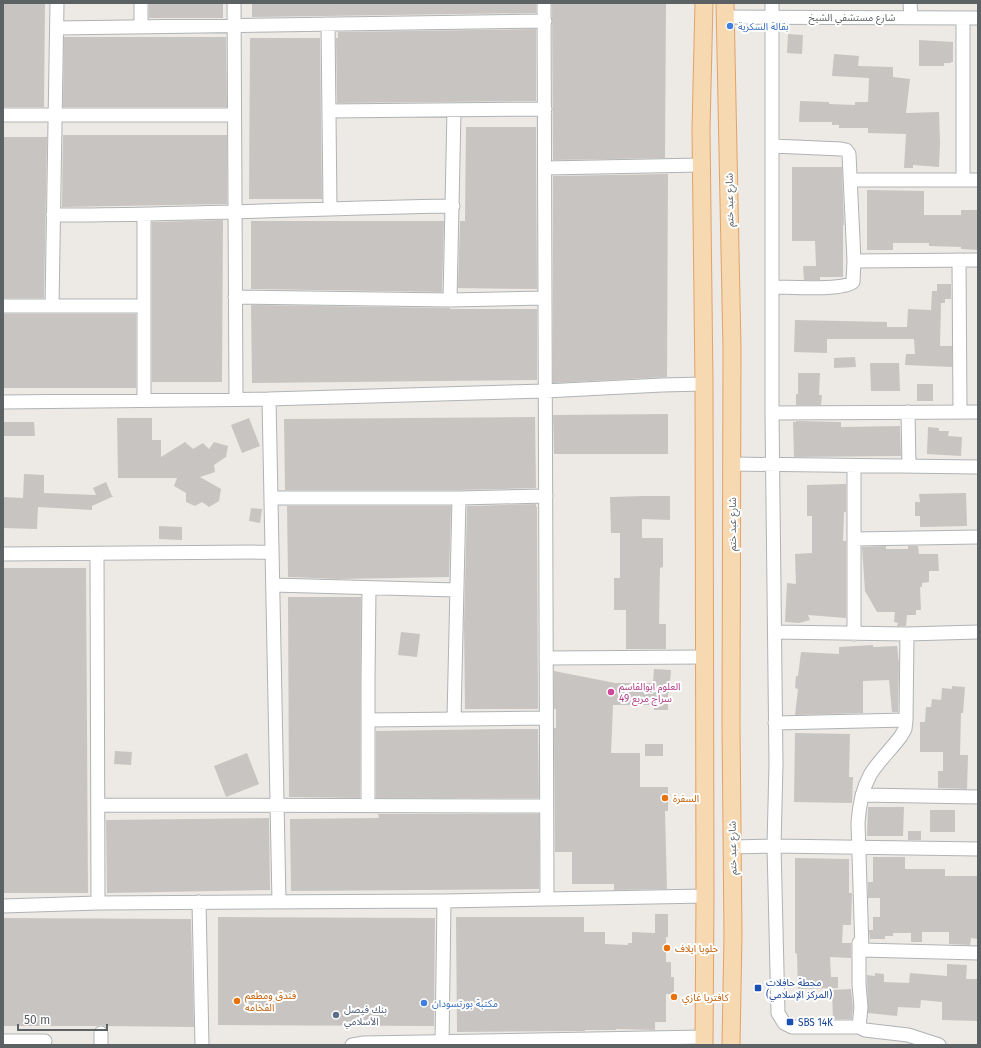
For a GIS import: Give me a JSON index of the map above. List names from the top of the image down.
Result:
{
  "streets": {
    "main road": ["شارع عبد ختم"],
    "street": ["شارع مستشفي الشيخ"]
  },
  "crossings": [
    ["شارع مستشفي الشيخ", "شارع عبد ختم"]
  ],
  "places": {
    "other": [
      "بقالة السكرية",
      "العلوم ابوالقاسم سراج مربع 49",
      "السفرة",
      "حلويا ايلاف",
      "كافتريا غازي",
      "فندق ومطعم الفخامه",
      "مكتبة بورتسودان",
      "بنك فيصل الأسلامي"
    ],
    "transit": ["محطة حافلات (المركز الإسلامي)", "SBS 14K"]
  },
  "scale_bar": "50 m"
}
